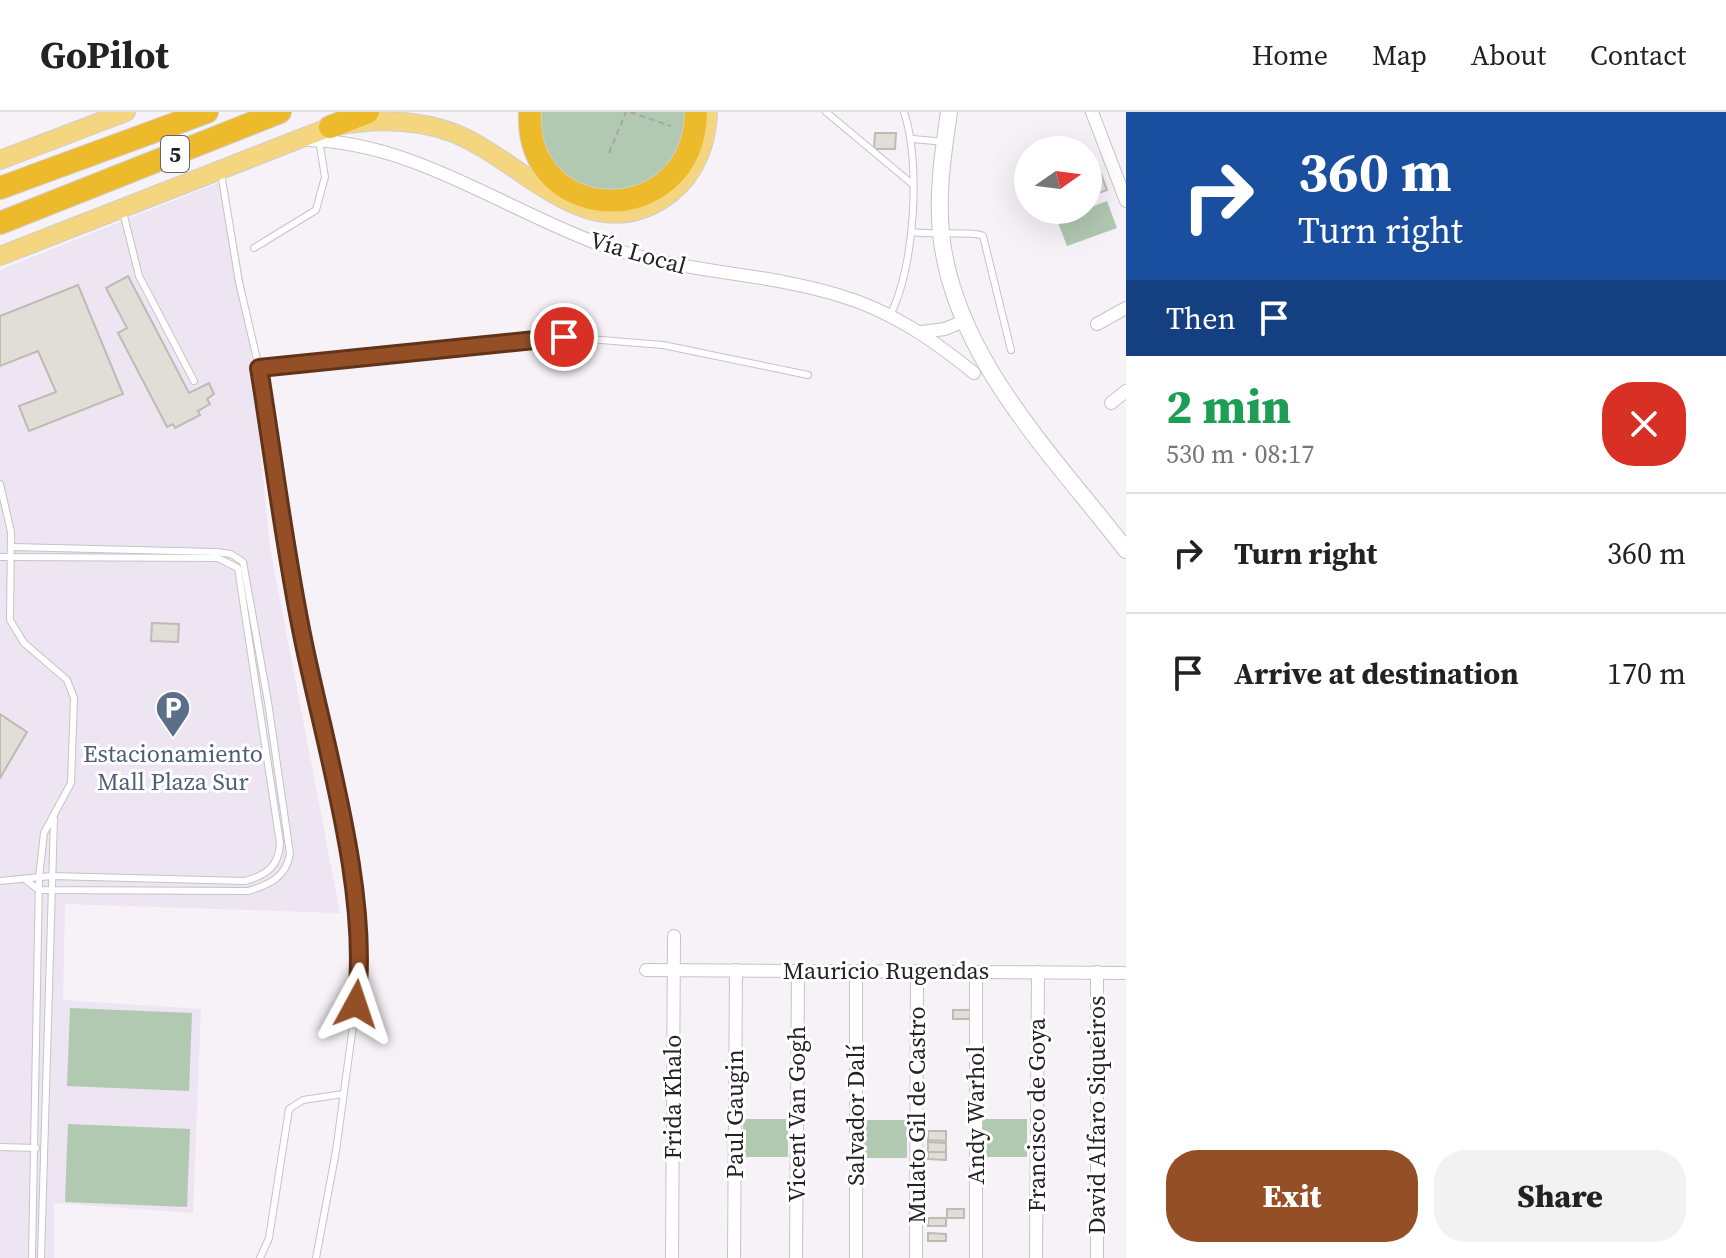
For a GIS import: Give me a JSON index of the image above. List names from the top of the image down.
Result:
{
  "streets": {
    "highway": ["5"],
    "street": [
      "Vía Local",
      "Mauricio Rugendas",
      "Frida Khalo",
      "Paul Gaugin",
      "Vicent Van Gogh",
      "Salvador Dalí",
      "Mulato Gil de Castro",
      "Andy Warhol",
      "Francisco de Goya",
      "David Alfaro Siqueiros"
    ]
  },
  "crossings": [
    ["Mauricio Rugendas", "Frida Khalo"],
    ["Mauricio Rugendas", "Paul Gaugin"],
    ["Mauricio Rugendas", "Vicent Van Gogh"],
    ["Mauricio Rugendas", "Salvador Dalí"],
    ["Mauricio Rugendas", "Mulato Gil de Castro"],
    ["Mauricio Rugendas", "Andy Warhol"],
    ["Mauricio Rugendas", "Francisco de Goya"],
    ["Mauricio Rugendas", "David Alfaro Siqueiros"]
  ],
  "places": {
    "parking": ["Estacionamiento Mall Plaza Sur"]
  },
  "north": "right",
  "page": {
    "header": "GoPilot",
    "nav": [
      "Home",
      "Map",
      "About",
      "Contact"
    ],
    "turn": ["360 m", "Turn right"],
    "then": "Then",
    "heading": ["2 min", "530 m · 08:17"],
    "list": [
      {
        "name": "Turn right",
        "value": "360 m"
      },
      {
        "name": "Arrive at destination",
        "value": "170 m"
      }
    ],
    "buttons": ["Exit", "Share"]
  }
}
